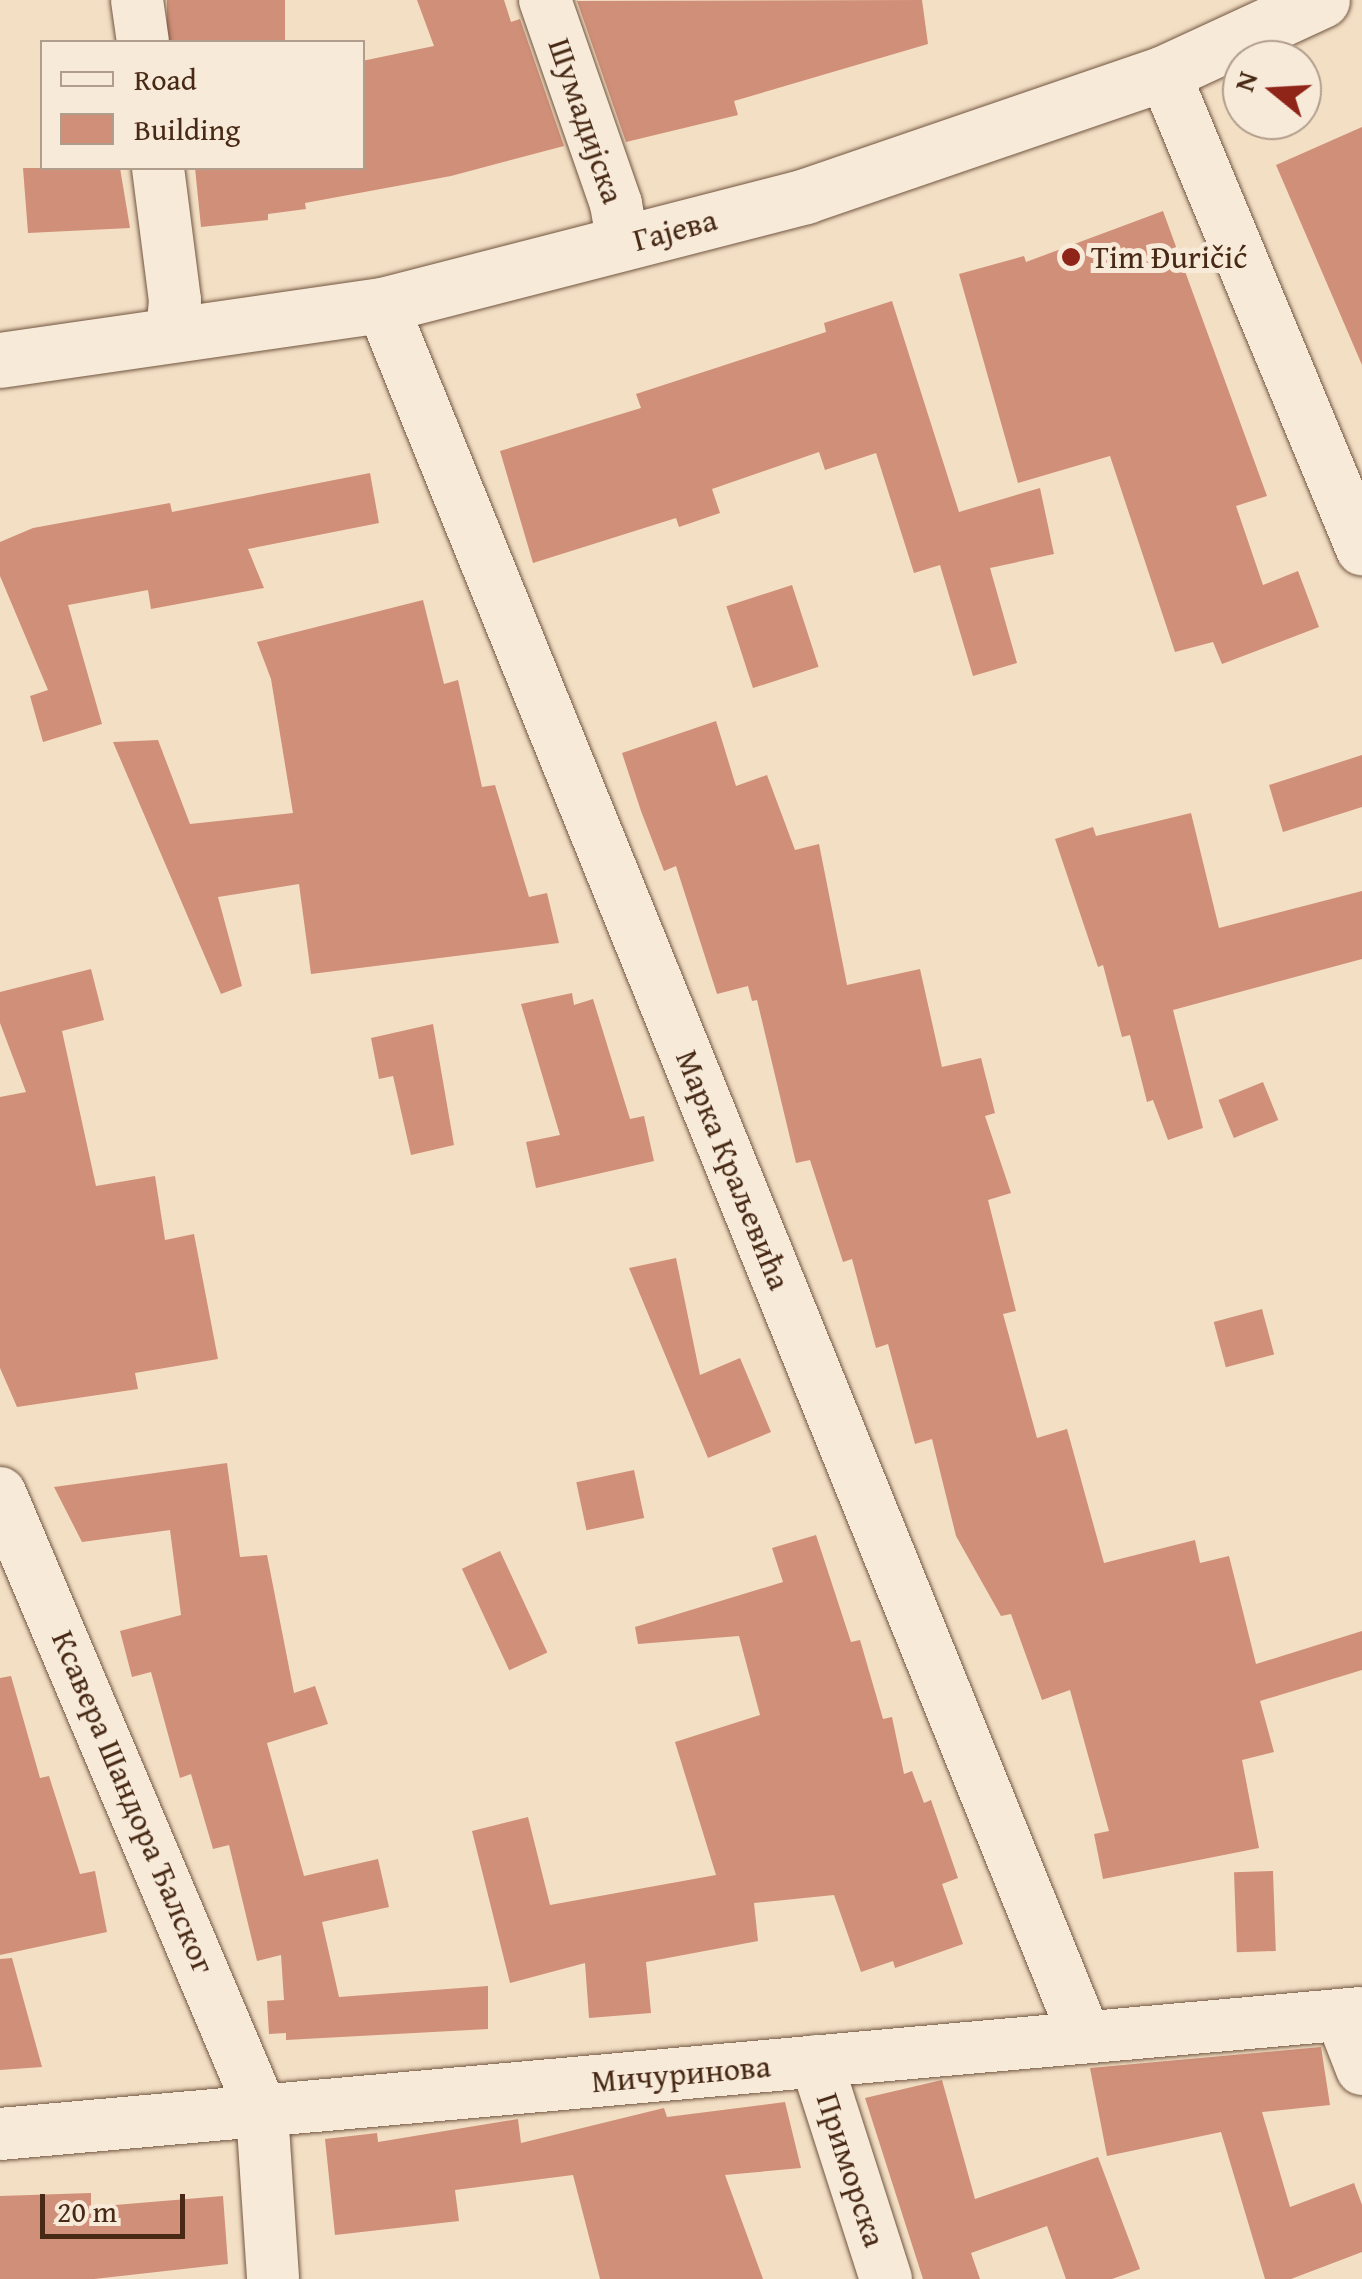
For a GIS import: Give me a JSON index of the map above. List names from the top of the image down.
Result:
{
  "streets": {
    "street": [
      "Шумадијска",
      "Гајева",
      "Марка Краљевића",
      "Ксавера Шандора Ђалског",
      "Мичуринова",
      "Приморска"
    ]
  },
  "crossings": [
    ["Шумадијска", "Гајева"],
    ["Гајева", "Марка Краљевића"],
    ["Марка Краљевића", "Мичуринова"],
    ["Ксавера Шандора Ђалског", "Мичуринова"],
    ["Мичуринова", "Приморска"]
  ],
  "places": ["Tim Đuričić"],
  "legend": ["Road", "Building"],
  "scale_bar": "20 m",
  "north": "left"
}
